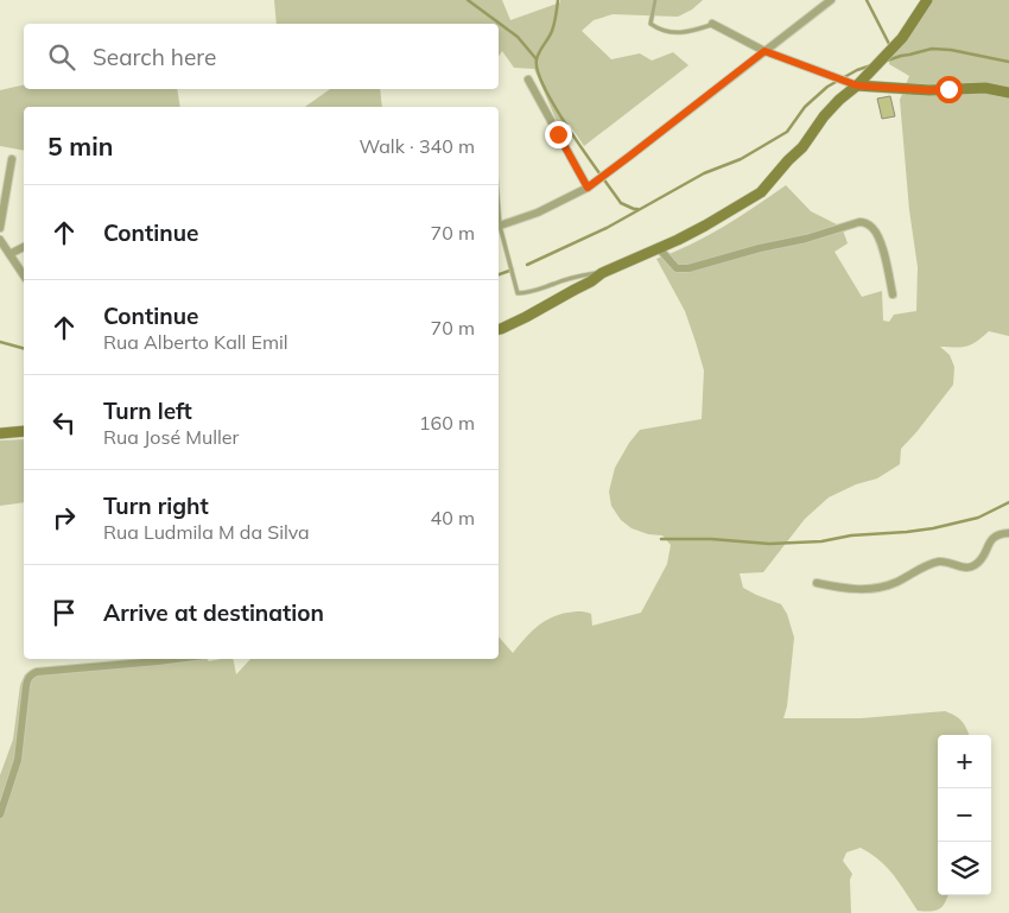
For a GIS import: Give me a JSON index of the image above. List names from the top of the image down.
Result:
{
  "page": {
    "search": "Search here",
    "heading": ["5 min", "Walk · 340 m"],
    "list": [
      ["Continue", "70 m"],
      ["Continue", "Rua Alberto Kall Emil", "70 m"],
      ["Turn left", "Rua José Muller", "160 m"],
      ["Turn right", "Rua Ludmila M da Silva", "40 m"],
      "Arrive at destination"
    ],
    "map_buttons": ["+", "−"]
  }
}
